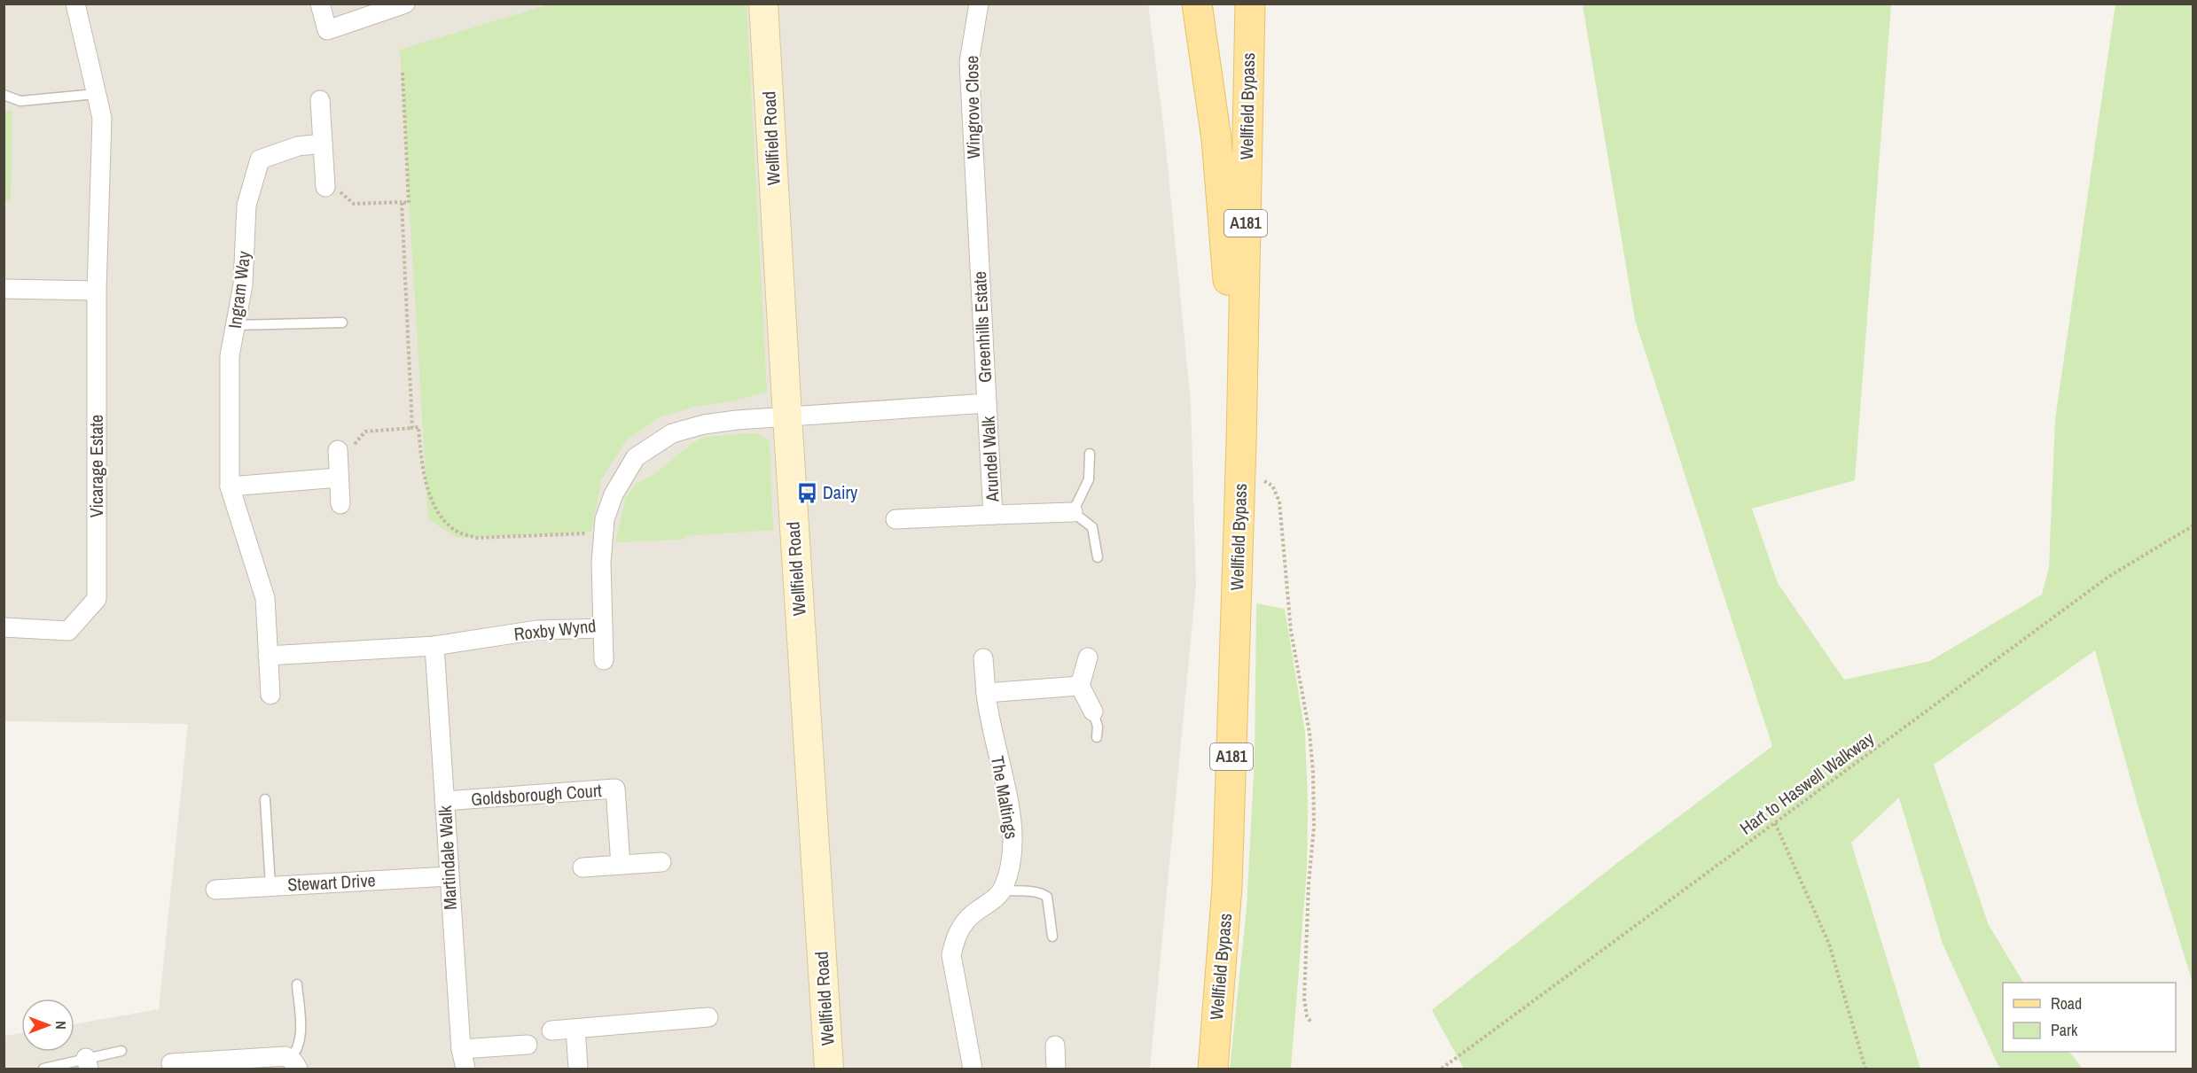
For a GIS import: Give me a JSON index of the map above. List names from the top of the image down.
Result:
{
  "streets": {
    "main road": ["Wellfield Bypass", "A181"],
    "street": [
      "Wingrove Close",
      "Wellfield Road",
      "Ingram Way",
      "Greenhills Estate",
      "Arundel Walk",
      "Vicarage Estate",
      "Roxby Wynd",
      "Goldsborough Court",
      "The Maltings",
      "Martindale Walk",
      "Stewart Drive"
    ],
    "path": ["Hart to Haswell Walkway"]
  },
  "crossings": [
    ["Wingrove Close", "Greenhills Estate"],
    ["Wellfield Road", "Greenhills Estate"],
    ["Wellfield Road", "Roxby Wynd"],
    ["Ingram Way", "Roxby Wynd"],
    ["Greenhills Estate", "Arundel Walk"],
    ["Greenhills Estate", "Roxby Wynd"],
    ["Roxby Wynd", "Martindale Walk"],
    ["Goldsborough Court", "Martindale Walk"],
    ["Martindale Walk", "Stewart Drive"]
  ],
  "places": {
    "bus stop": ["Dairy"]
  },
  "legend": ["Road", "Park"],
  "north": "right"
}
